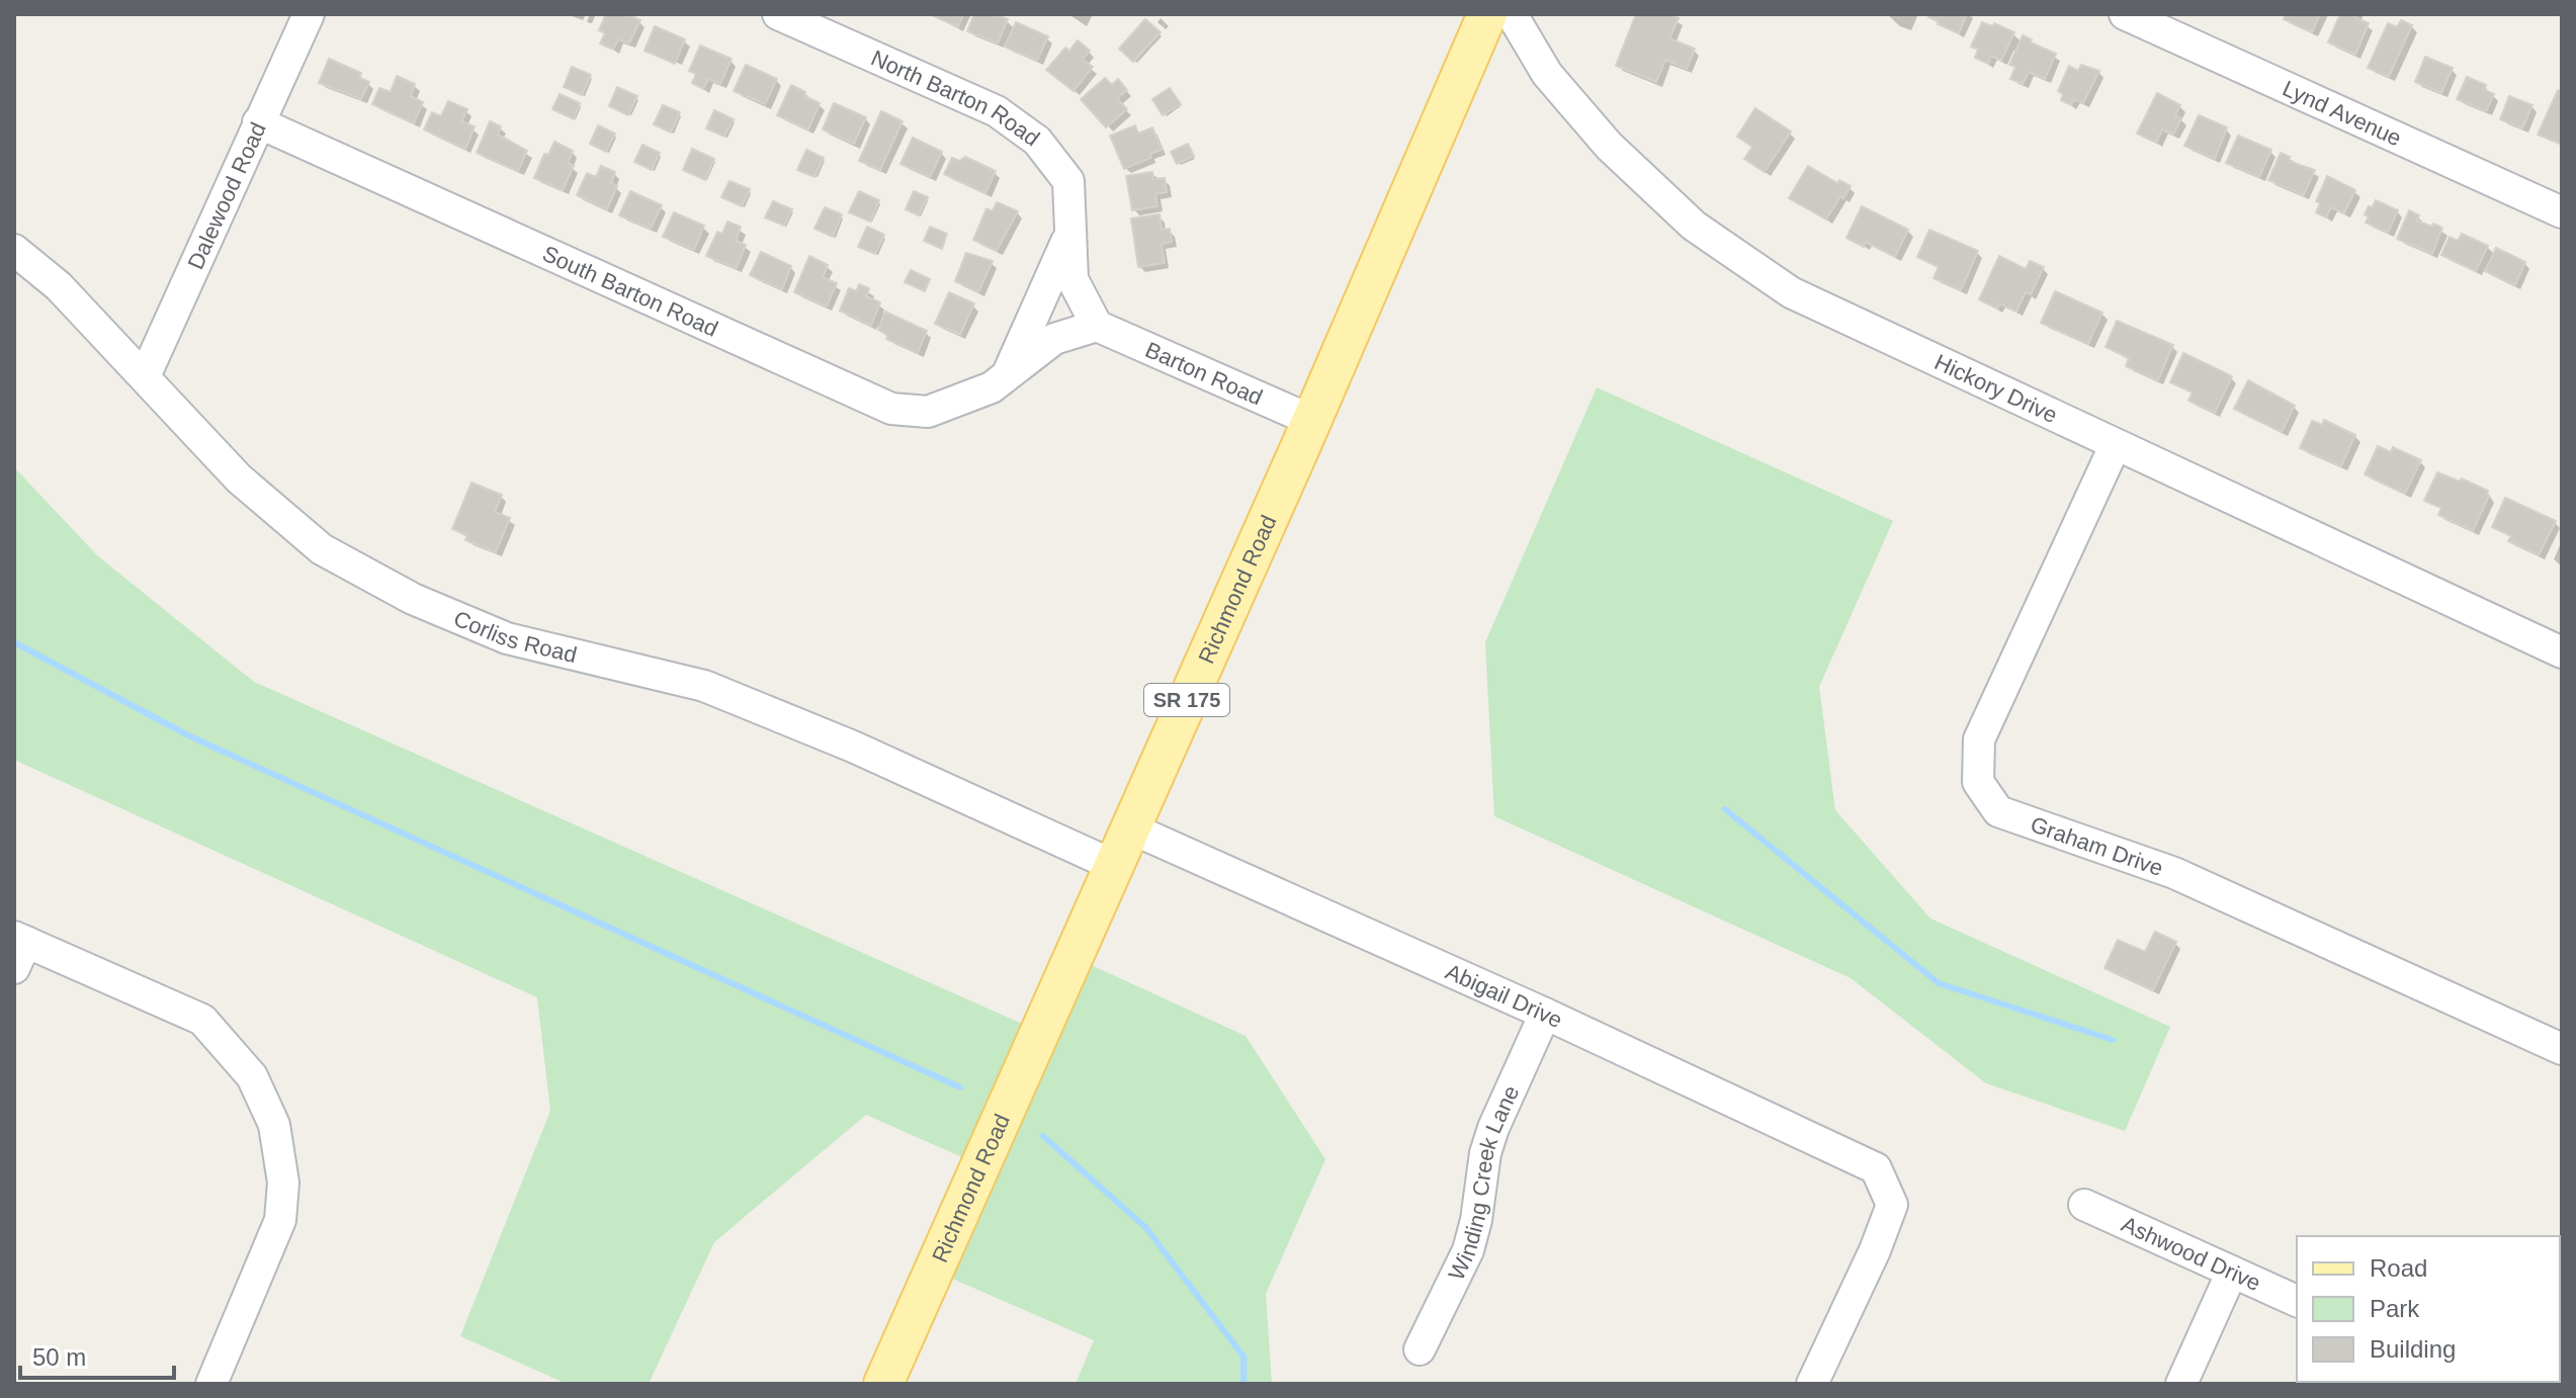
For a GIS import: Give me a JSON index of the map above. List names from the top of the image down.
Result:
{
  "streets": {
    "main road": ["Richmond Road", "SR 175"],
    "street": [
      "North Barton Road",
      "Lynd Avenue",
      "Dalewood Road",
      "South Barton Road",
      "Barton Road",
      "Hickory Drive",
      "Corliss Road",
      "Graham Drive",
      "Abigail Drive",
      "Winding Creek Lane",
      "Ashwood Drive"
    ]
  },
  "crossings": [
    ["North Barton Road", "South Barton Road"],
    ["North Barton Road", "Barton Road"],
    ["Dalewood Road", "South Barton Road"],
    ["Dalewood Road", "Corliss Road"],
    ["South Barton Road", "Barton Road"],
    ["Barton Road", "Richmond Road"],
    ["Hickory Drive", "Graham Drive"],
    ["Richmond Road", "Corliss Road"],
    ["Richmond Road", "Abigail Drive"],
    ["Abigail Drive", "Winding Creek Lane"]
  ],
  "legend": ["Road", "Park", "Building"],
  "scale_bar": "50 m"
}
